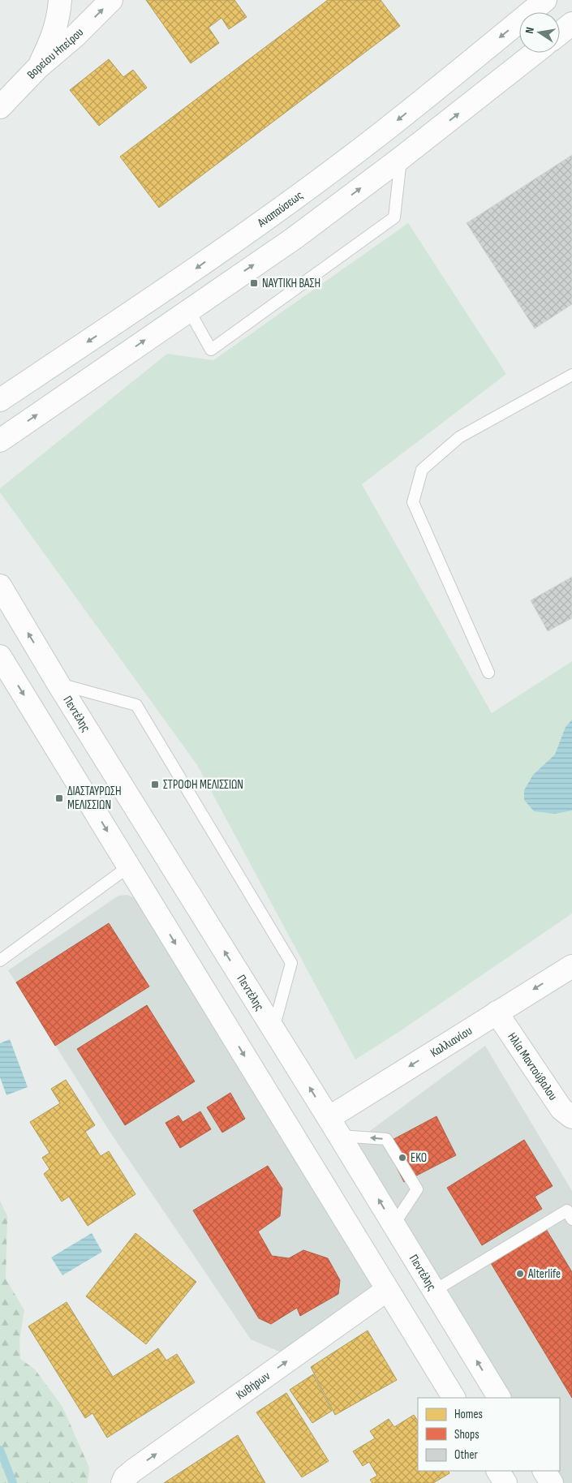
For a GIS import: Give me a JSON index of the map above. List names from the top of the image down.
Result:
{
  "streets": {
    "main road": [
      "Βορείου Ηπείρου",
      "Αναπαύσεως",
      "Πεντέλης",
      "Καλλιανίου",
      "Ηλία Μαντούβαλου",
      "Κυθήρων"
    ]
  },
  "crossings": [
    ["Πεντέλης", "Καλλιανίου"],
    ["Καλλιανίου", "Ηλία Μαντούβαλου"]
  ],
  "one_way": ["Βορείου Ηπείρου", "Καλλιανίου", "Κυθήρων"],
  "places": {
    "transit": ["ΝΑΥΤΙΚΗ ΒΑΣΗ", "ΣΤΡΟΦΗ ΜΕΛΙΣΣΙΩΝ", "ΔΙΑΣΤΑΥΡΩΣΗ ΜΕΛΙΣΣΙΩΝ"],
    "other": ["EKO", "Alterlife"]
  },
  "legend": ["Homes", "Shops", "Other"],
  "north": "left"
}
